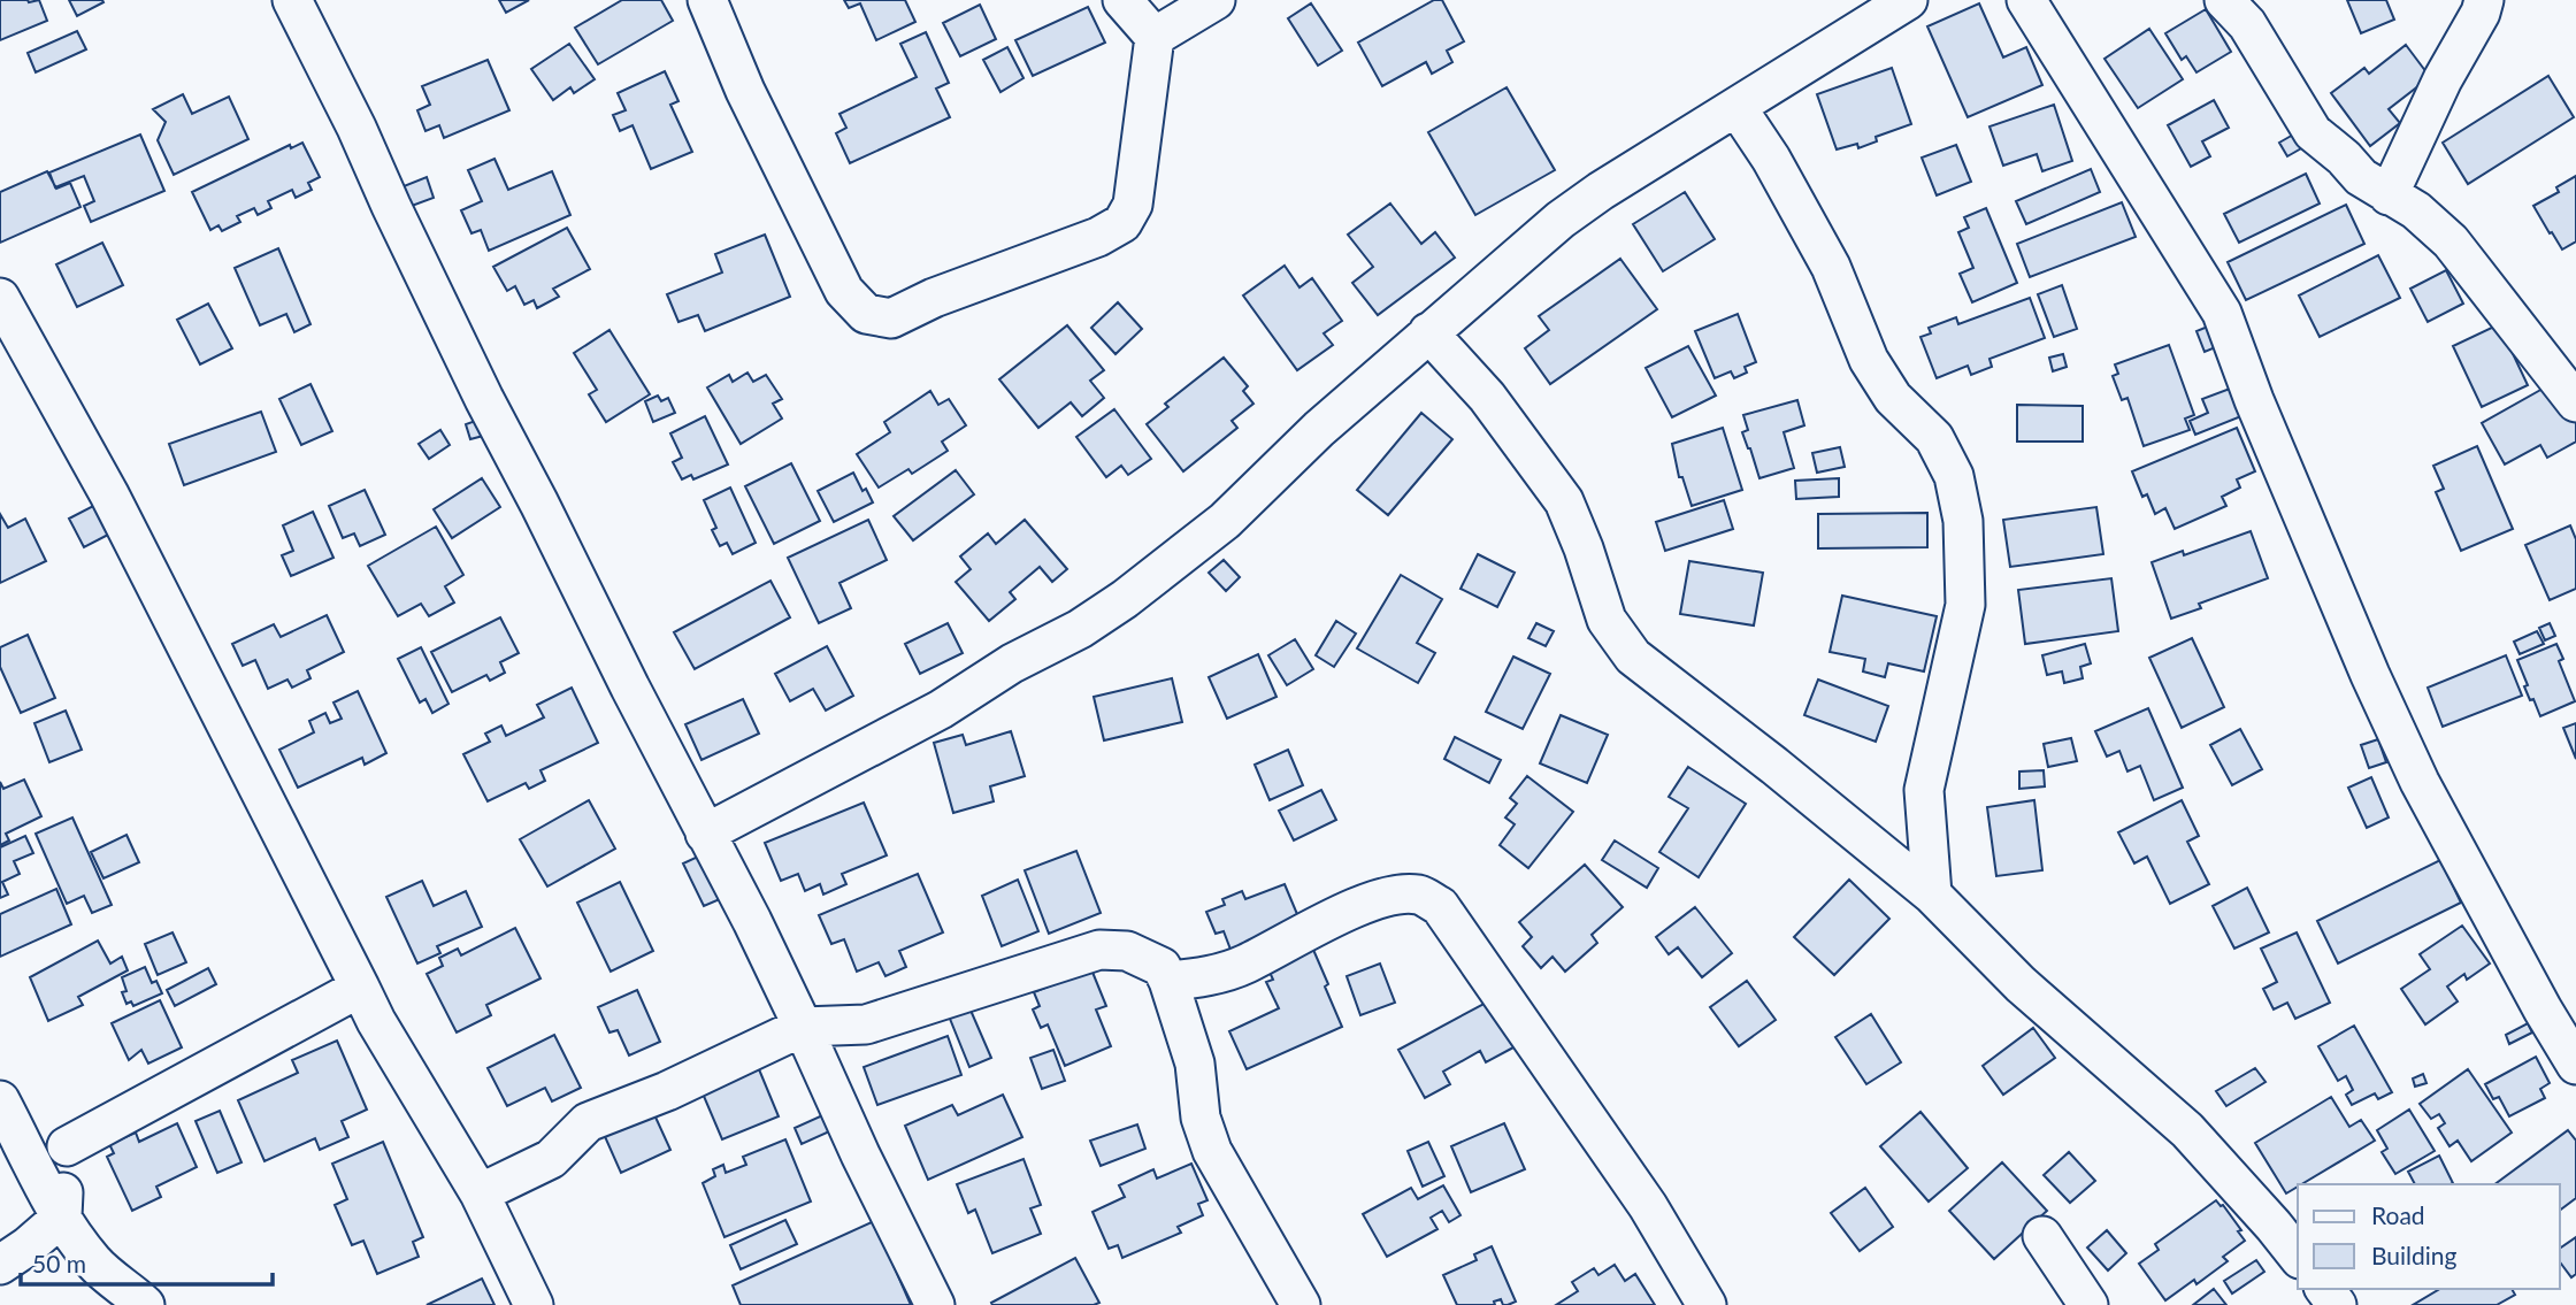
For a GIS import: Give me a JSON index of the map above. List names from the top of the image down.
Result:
{
  "legend": ["Road", "Building"],
  "scale_bar": "50 m"
}
